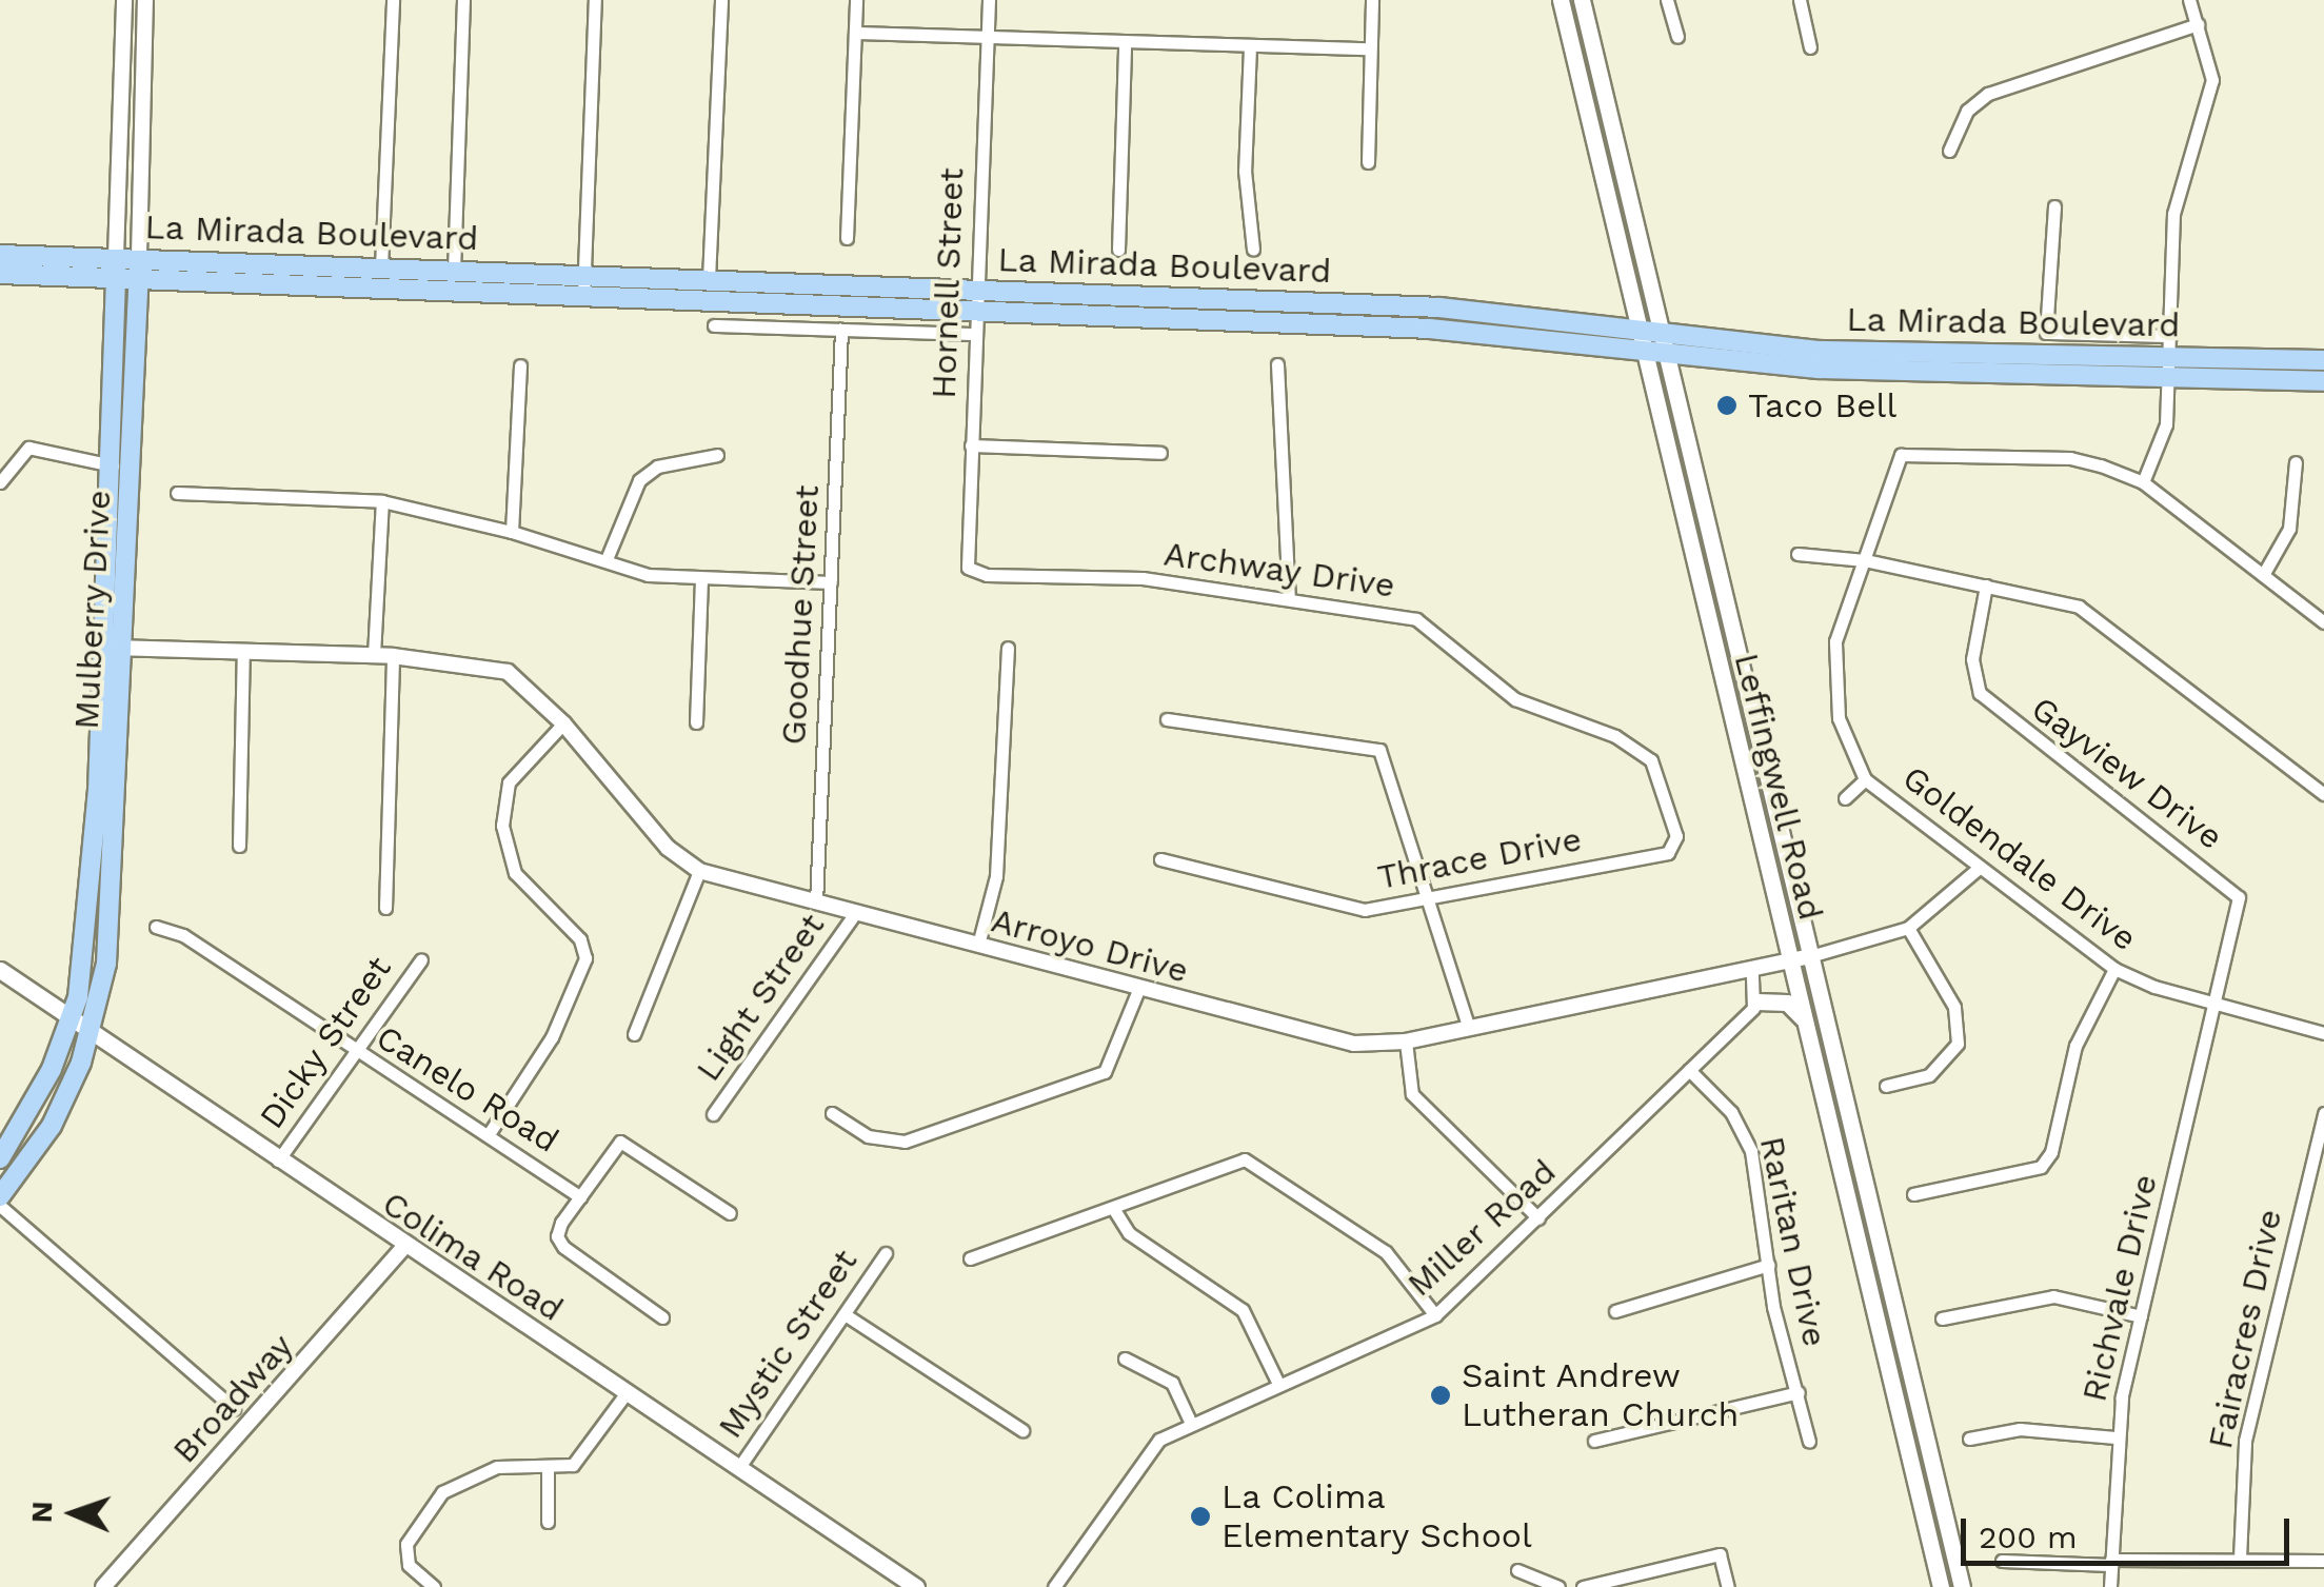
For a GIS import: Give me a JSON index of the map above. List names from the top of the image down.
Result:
{
  "streets": {
    "main road": [
      "La Mirada Boulevard",
      "Mulberry Drive",
      "Leffingwell Road",
      "Colima Road"
    ],
    "street": [
      "Hornell Street",
      "Archway Drive",
      "Goodhue Street",
      "Gayview Drive",
      "Thrace Drive",
      "Goldendale Drive",
      "Arroyo Drive",
      "Light Street",
      "Dicky Street",
      "Canelo Road",
      "Miller Road",
      "Raritan Drive",
      "Richvale Drive",
      "Fairacres Drive",
      "Mystic Street",
      "Broadway"
    ]
  },
  "crossings": [
    ["La Mirada Boulevard", "Hornell Street"],
    ["La Mirada Boulevard", "Mulberry Drive"],
    ["La Mirada Boulevard", "Leffingwell Road"],
    ["Hornell Street", "Archway Drive"],
    ["Archway Drive", "Thrace Drive"],
    ["Mulberry Drive", "Arroyo Drive"],
    ["Mulberry Drive", "Colima Road"],
    ["Goodhue Street", "Arroyo Drive"],
    ["Gayview Drive", "Goldendale Drive"],
    ["Gayview Drive", "Richvale Drive"],
    ["Leffingwell Road", "Arroyo Drive"],
    ["Goldendale Drive", "Arroyo Drive"],
    ["Goldendale Drive", "Richvale Drive"],
    ["Arroyo Drive", "Light Street"],
    ["Dicky Street", "Canelo Road"],
    ["Dicky Street", "Colima Road"],
    ["Miller Road", "Raritan Drive"],
    ["Colima Road", "Mystic Street"],
    ["Colima Road", "Broadway"]
  ],
  "places": ["Taco Bell", "Saint Andrew Lutheran Church", "La Colima Elementary School"],
  "scale_bar": "200 m",
  "north": "left"
}
